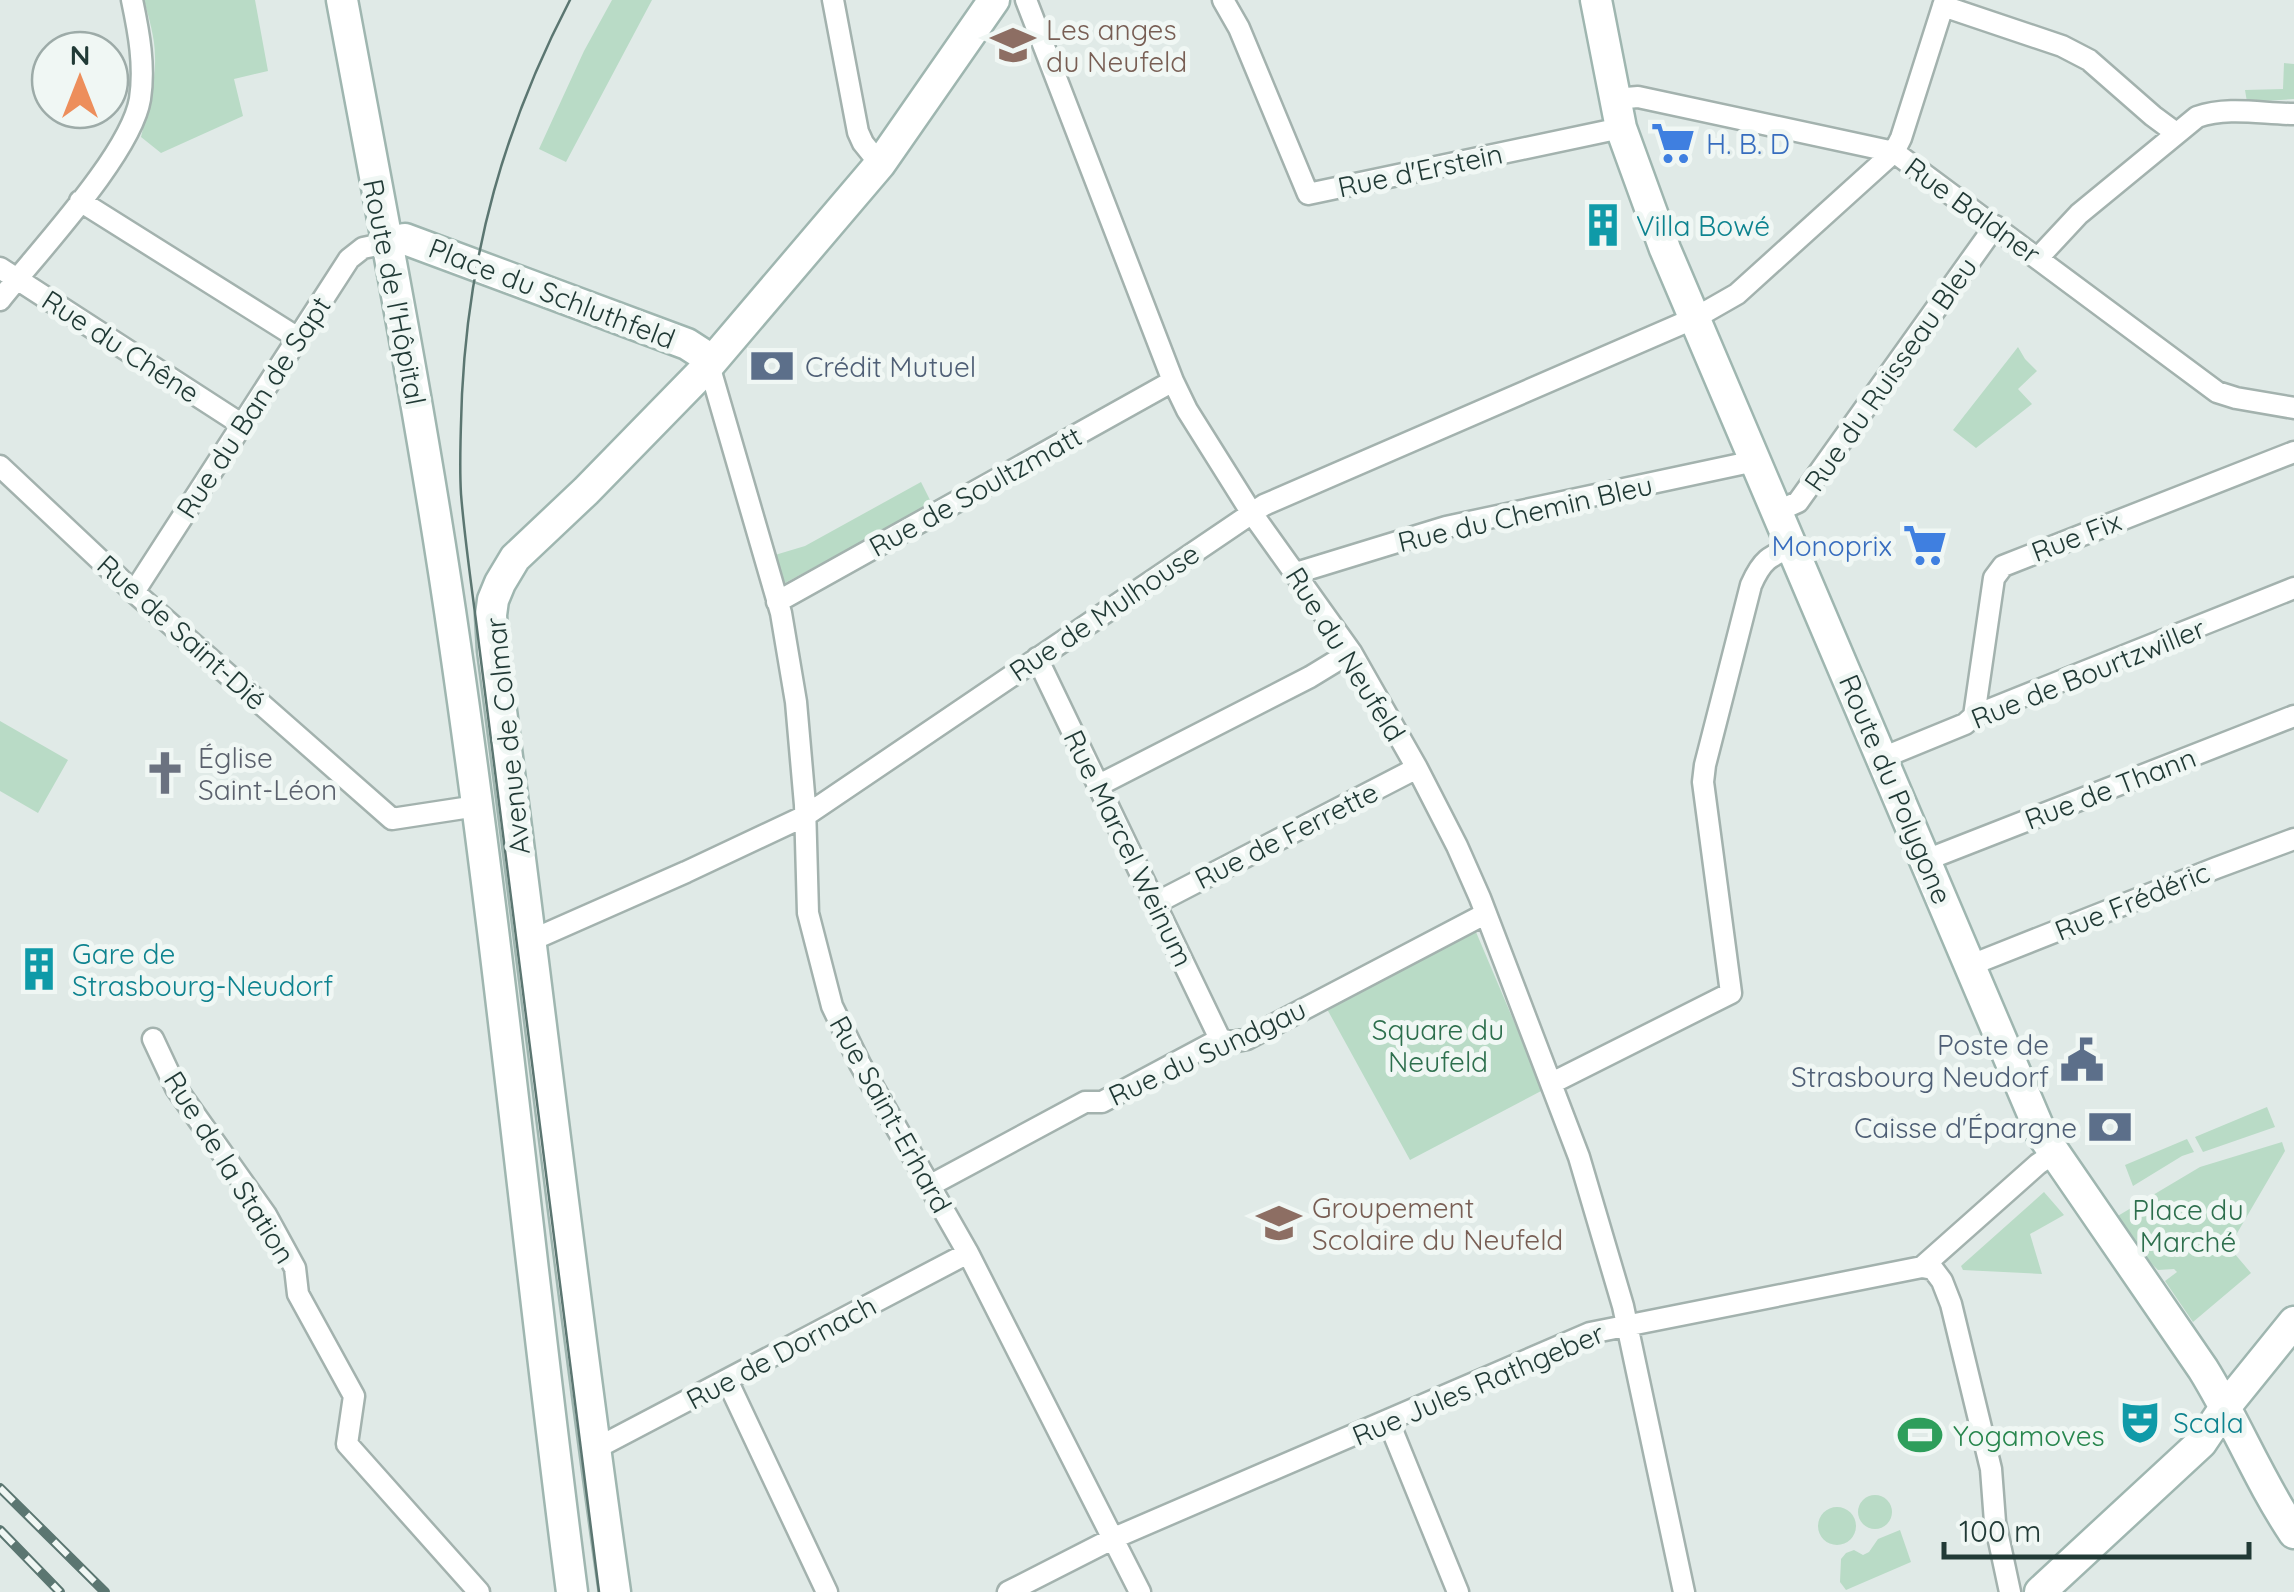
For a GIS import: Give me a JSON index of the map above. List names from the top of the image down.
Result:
{
  "streets": {
    "street": [
      "Rue d'Erstein",
      "Rue Baldner",
      "Route de l'Hôpital",
      "Place du Schluthfeld",
      "Rue du Chêne",
      "Rue du Ruisseau Bleu",
      "Rue du Ban de Sapt",
      "Rue de Soultzmatt",
      "Rue du Chemin Bleu",
      "Rue Fix",
      "Rue de Mulhouse",
      "Rue de Saint-Dié",
      "Rue du Neufeld",
      "Rue de Bourtzwiller",
      "Avenue de Colmar",
      "Rue de Thann",
      "Route du Polygone",
      "Rue de Ferrette",
      "Rue Marcel Weinum",
      "Rue Frédéric",
      "Rue du Sundgau",
      "Rue Saint-Erhard",
      "Rue de la Station",
      "Rue de Dornach",
      "Rue Jules Rathgeber"
    ]
  },
  "crossings": [
    ["Rue d'Erstein", "Rue Baldner"],
    ["Rue d'Erstein", "Route du Polygone"],
    ["Rue Baldner", "Rue du Ruisseau Bleu"],
    ["Rue Baldner", "Rue de Mulhouse"],
    ["Rue Baldner", "Route du Polygone"],
    ["Route de l'Hôpital", "Place du Schluthfeld"],
    ["Route de l'Hôpital", "Rue du Ban de Sapt"],
    ["Route de l'Hôpital", "Avenue de Colmar"],
    ["Place du Schluthfeld", "Rue du Ban de Sapt"],
    ["Place du Schluthfeld", "Avenue de Colmar"],
    ["Place du Schluthfeld", "Rue Saint-Erhard"],
    ["Rue du Chêne", "Rue du Ban de Sapt"],
    ["Rue du Ruisseau Bleu", "Route du Polygone"],
    ["Rue du Ban de Sapt", "Rue de Saint-Dié"],
    ["Rue de Soultzmatt", "Rue du Neufeld"],
    ["Rue de Soultzmatt", "Rue Saint-Erhard"],
    ["Rue du Chemin Bleu", "Rue du Neufeld"],
    ["Rue du Chemin Bleu", "Route du Polygone"],
    ["Rue Fix", "Rue de Bourtzwiller"],
    ["Rue de Mulhouse", "Rue du Neufeld"],
    ["Rue de Mulhouse", "Avenue de Colmar"],
    ["Rue de Mulhouse", "Route du Polygone"],
    ["Rue de Mulhouse", "Rue Marcel Weinum"],
    ["Rue de Mulhouse", "Rue Saint-Erhard"],
    ["Rue de Saint-Dié", "Avenue de Colmar"],
    ["Rue du Neufeld", "Rue de Ferrette"],
    ["Rue du Neufeld", "Rue du Sundgau"],
    ["Rue du Neufeld", "Rue Jules Rathgeber"],
    ["Rue de Bourtzwiller", "Route du Polygone"],
    ["Avenue de Colmar", "Rue Saint-Erhard"],
    ["Avenue de Colmar", "Rue de Dornach"],
    ["Rue de Thann", "Route du Polygone"],
    ["Route du Polygone", "Rue Frédéric"],
    ["Rue de Ferrette", "Rue Marcel Weinum"],
    ["Rue Marcel Weinum", "Rue du Sundgau"],
    ["Rue du Sundgau", "Rue Saint-Erhard"],
    ["Rue Saint-Erhard", "Rue de Dornach"],
    ["Rue Saint-Erhard", "Rue Jules Rathgeber"]
  ],
  "parks": ["Square du Neufeld", "Place du Marché"],
  "places": {
    "school or university": ["Les anges du Neufeld", "Groupement Scolaire du Neufeld"],
    "supermarket": ["H. B. D", "Monoprix"],
    "building": ["Villa Bowé", "Gare de Strasbourg-Neudorf"],
    "bank": ["Crédit Mutuel", "Caisse d'Épargne"],
    "church": ["Église Saint-Léon"],
    "public building": ["Poste de Strasbourg Neudorf"],
    "theatre": ["Scala"],
    "sports": ["Yogamoves"]
  },
  "scale_bar": "100 m",
  "north": "top"
}
